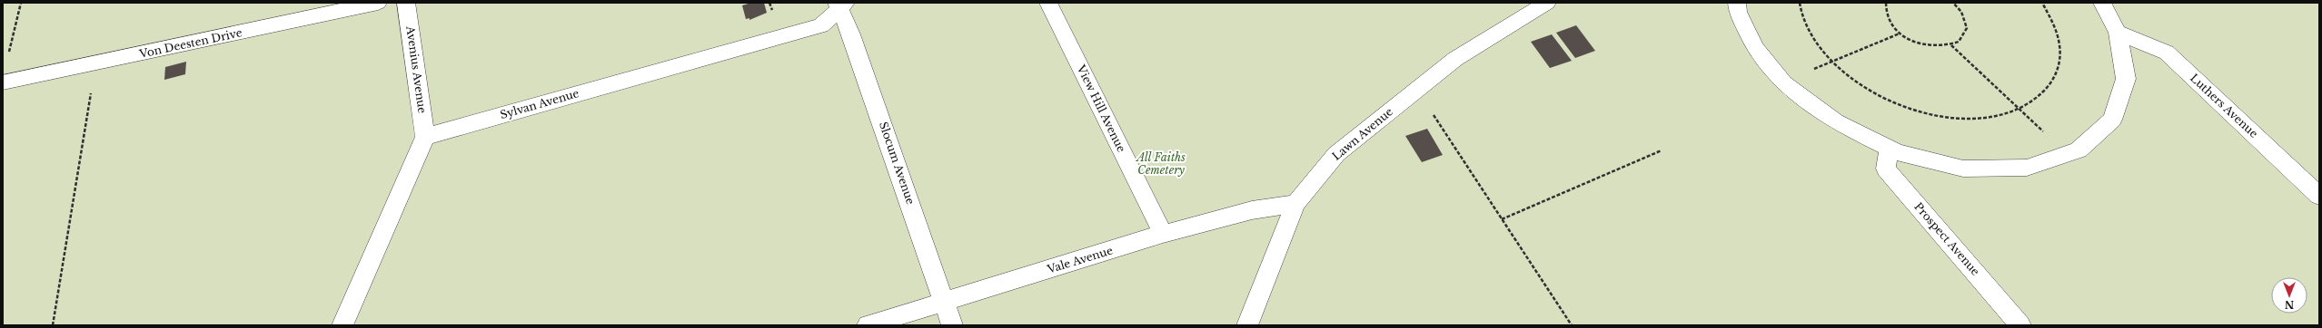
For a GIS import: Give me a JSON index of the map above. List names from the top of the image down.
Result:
{
  "streets": {
    "lane": [
      "Von Deesten Drive",
      "Avenius Avenue",
      "Sylvan Avenue",
      "Luthers Avenue",
      "View Hill Avenue",
      "Lawn Avenue",
      "Slocum Avenue",
      "Prospect Avenue",
      "Vale Avenue"
    ]
  },
  "crossings": [
    ["Avenius Avenue", "Sylvan Avenue"],
    ["Sylvan Avenue", "Slocum Avenue"],
    ["View Hill Avenue", "Vale Avenue"],
    ["Lawn Avenue", "Vale Avenue"],
    ["Slocum Avenue", "Vale Avenue"]
  ],
  "parks": ["All Faiths Cemetery"],
  "north": "bottom"
}
